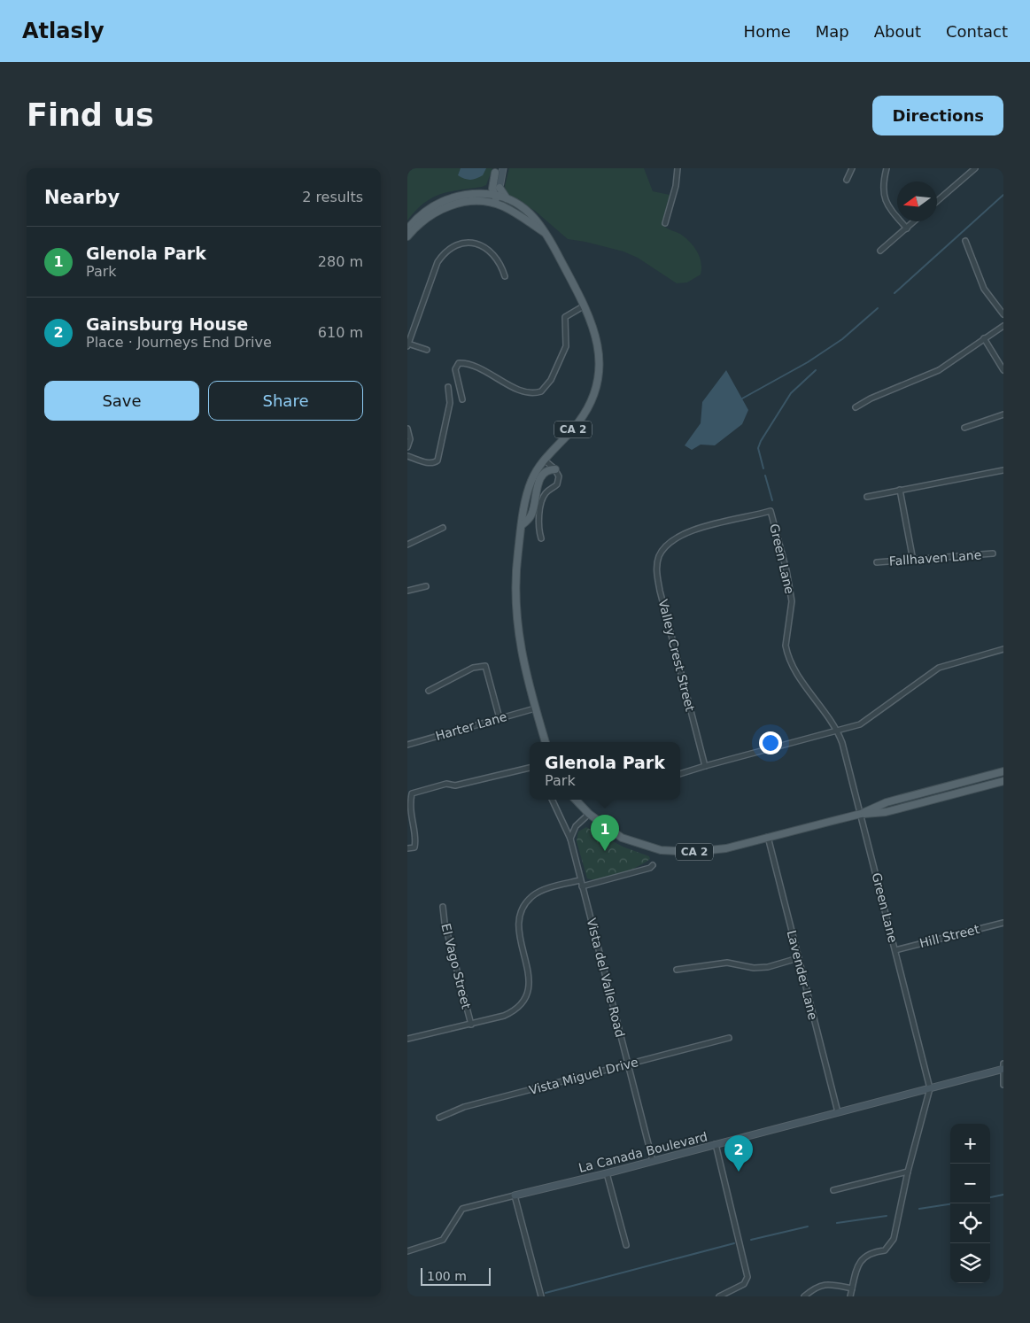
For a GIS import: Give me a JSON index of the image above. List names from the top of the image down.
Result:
{
  "streets": {
    "main road": ["CA 2"],
    "street": [
      "Fallhaven Lane",
      "Green Lane",
      "Valley Crest Street",
      "Harter Lane",
      "Hill Street",
      "El Vago Street",
      "Lavender Lane",
      "Vista del Valle Road",
      "Vista Miguel Drive",
      "La Canada Boulevard"
    ]
  },
  "crossings": [
    ["CA 2", "Green Lane"],
    ["CA 2", "Harter Lane"],
    ["CA 2", "Lavender Lane"],
    ["Green Lane", "Valley Crest Street"],
    ["Green Lane", "Hill Street"],
    ["Green Lane", "La Canada Boulevard"],
    ["Lavender Lane", "La Canada Boulevard"],
    ["Vista del Valle Road", "Vista Miguel Drive"],
    ["Vista del Valle Road", "La Canada Boulevard"]
  ],
  "scale_bar": "100 m",
  "north": "left",
  "page": {
    "header": "Atlasly",
    "nav": [
      "Home",
      "Map",
      "About",
      "Contact"
    ],
    "buttons": [
      "Directions",
      ["Save", "Share"]
    ],
    "title": "Find us",
    "heading": ["Nearby", "2 results"],
    "list": [
      {
        "mark": "1",
        "name": "Glenola Park",
        "note": "Park",
        "value": "280 m"
      },
      {
        "mark": "2",
        "name": "Gainsburg House",
        "note": "Place · Journeys End Drive",
        "value": "610 m"
      }
    ],
    "popup": ["Glenola Park", "Park"],
    "pins": ["1", "2"],
    "map_buttons": ["+", "−"],
    "scale": "100 m"
  }
}
